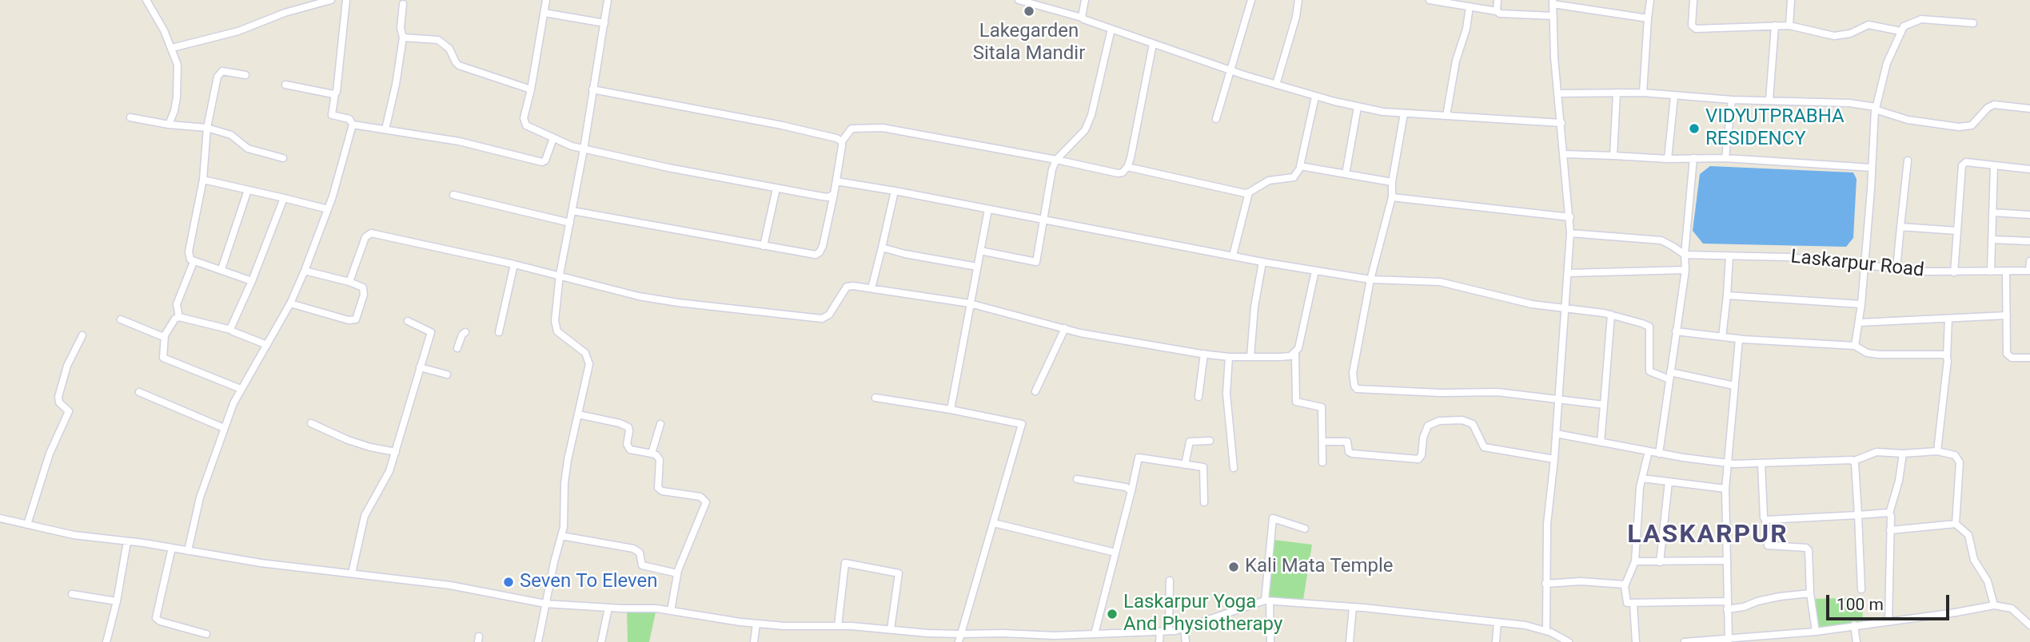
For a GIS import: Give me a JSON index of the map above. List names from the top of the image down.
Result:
{
  "streets": {
    "street": ["Laskarpur Road"]
  },
  "districts": ["LASKARPUR"],
  "places": [
    "Lakegarden Sitala Mandir",
    "VIDYUTPRABHA RESIDENCY",
    "Kali Mata Temple",
    "Seven To Eleven",
    "Laskarpur Yoga And Physiotherapy"
  ],
  "scale_bar": "100 m"
}
